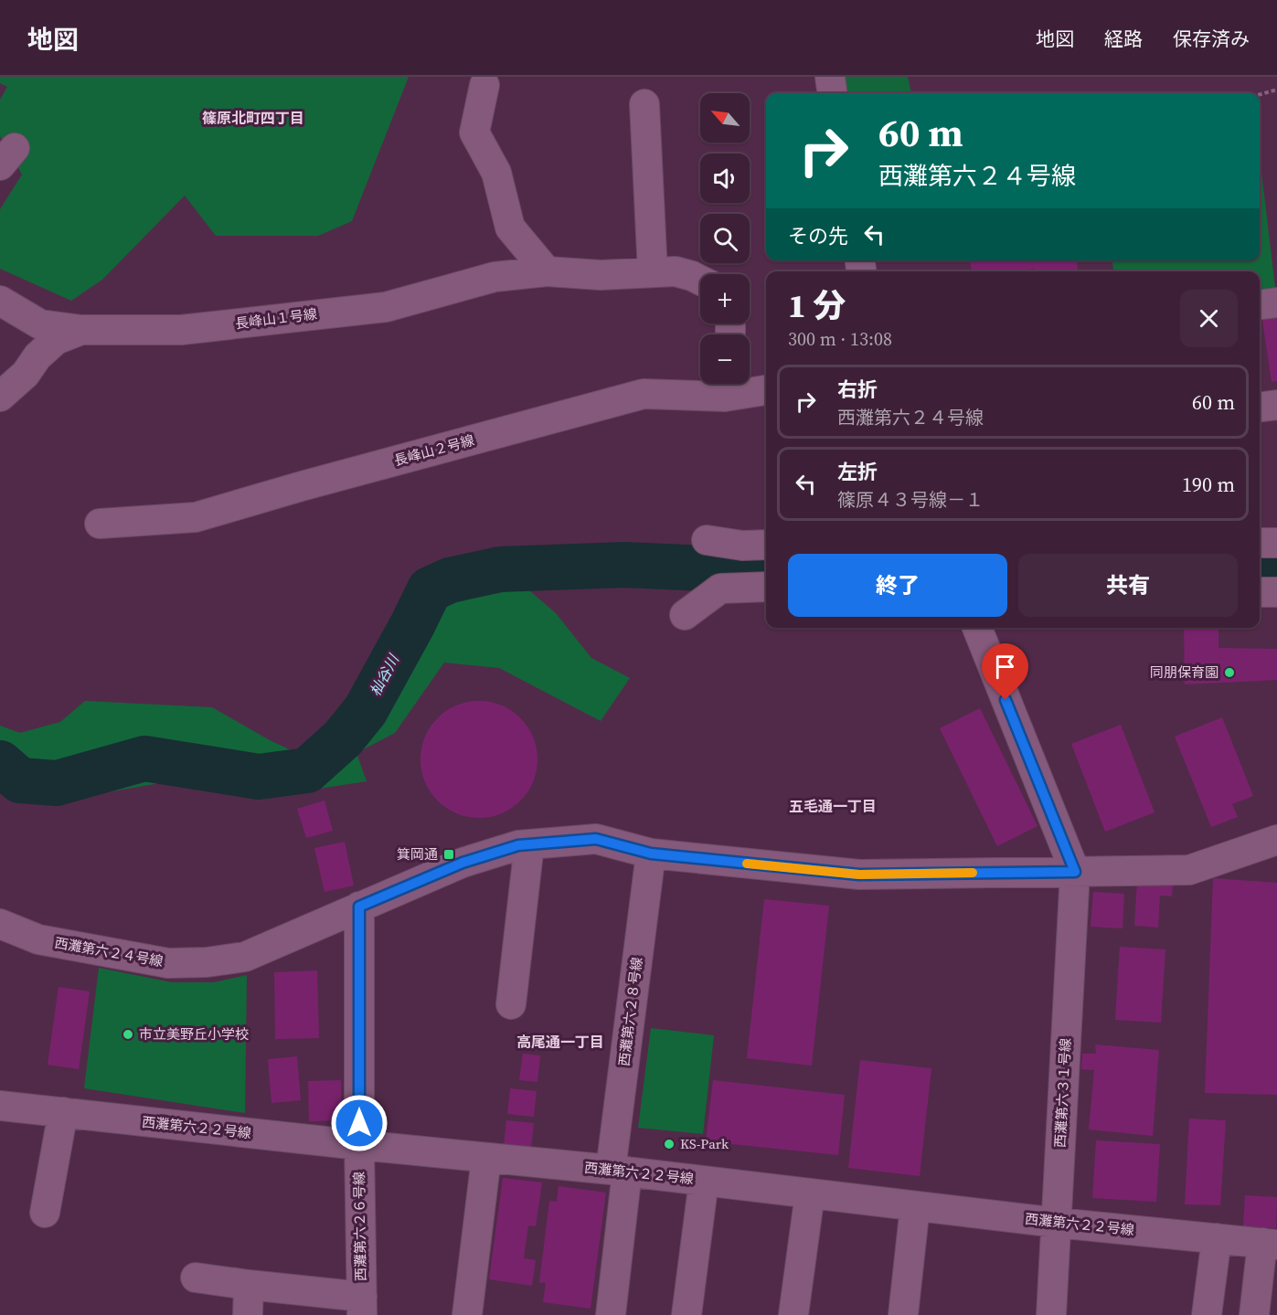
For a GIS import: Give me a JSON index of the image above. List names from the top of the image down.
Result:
{
  "streets": {
    "street": [
      "長峰山１号線",
      "長峰山２号線",
      "西灘第六２４号線",
      "西灘第六２８号線",
      "西灘第六３１号線",
      "西灘第六２２号線",
      "西灘第六２６号線"
    ]
  },
  "crossings": [
    ["西灘第六２４号線", "西灘第六２８号線"],
    ["西灘第六２４号線", "西灘第六３１号線"],
    ["西灘第六２４号線", "西灘第六２６号線"],
    ["西灘第六２８号線", "西灘第六２２号線"],
    ["西灘第六３１号線", "西灘第六２２号線"],
    ["西灘第六２２号線", "西灘第六２６号線"]
  ],
  "districts": ["篠原北町四丁目", "五毛通一丁目", "高尾通一丁目"],
  "water": ["杣谷川"],
  "places": {
    "other": ["同朋保育園", "市立美野丘小学校", "KS-Park"],
    "transit": ["箕岡通"]
  },
  "north": "top left",
  "page": {
    "header": "地図",
    "nav": ["地図", "経路", "保存済み"],
    "map_buttons": ["+", "−"],
    "turn": ["60 m", "西灘第六２４号線"],
    "then": "その先",
    "heading": ["1 分", "300 m · 13:08"],
    "list": [
      {
        "name": "右折",
        "note": "西灘第六２４号線",
        "value": "60 m"
      },
      {
        "name": "左折",
        "note": "篠原４３号線－１",
        "value": "190 m"
      }
    ],
    "buttons": ["終了", "共有"]
  }
}
